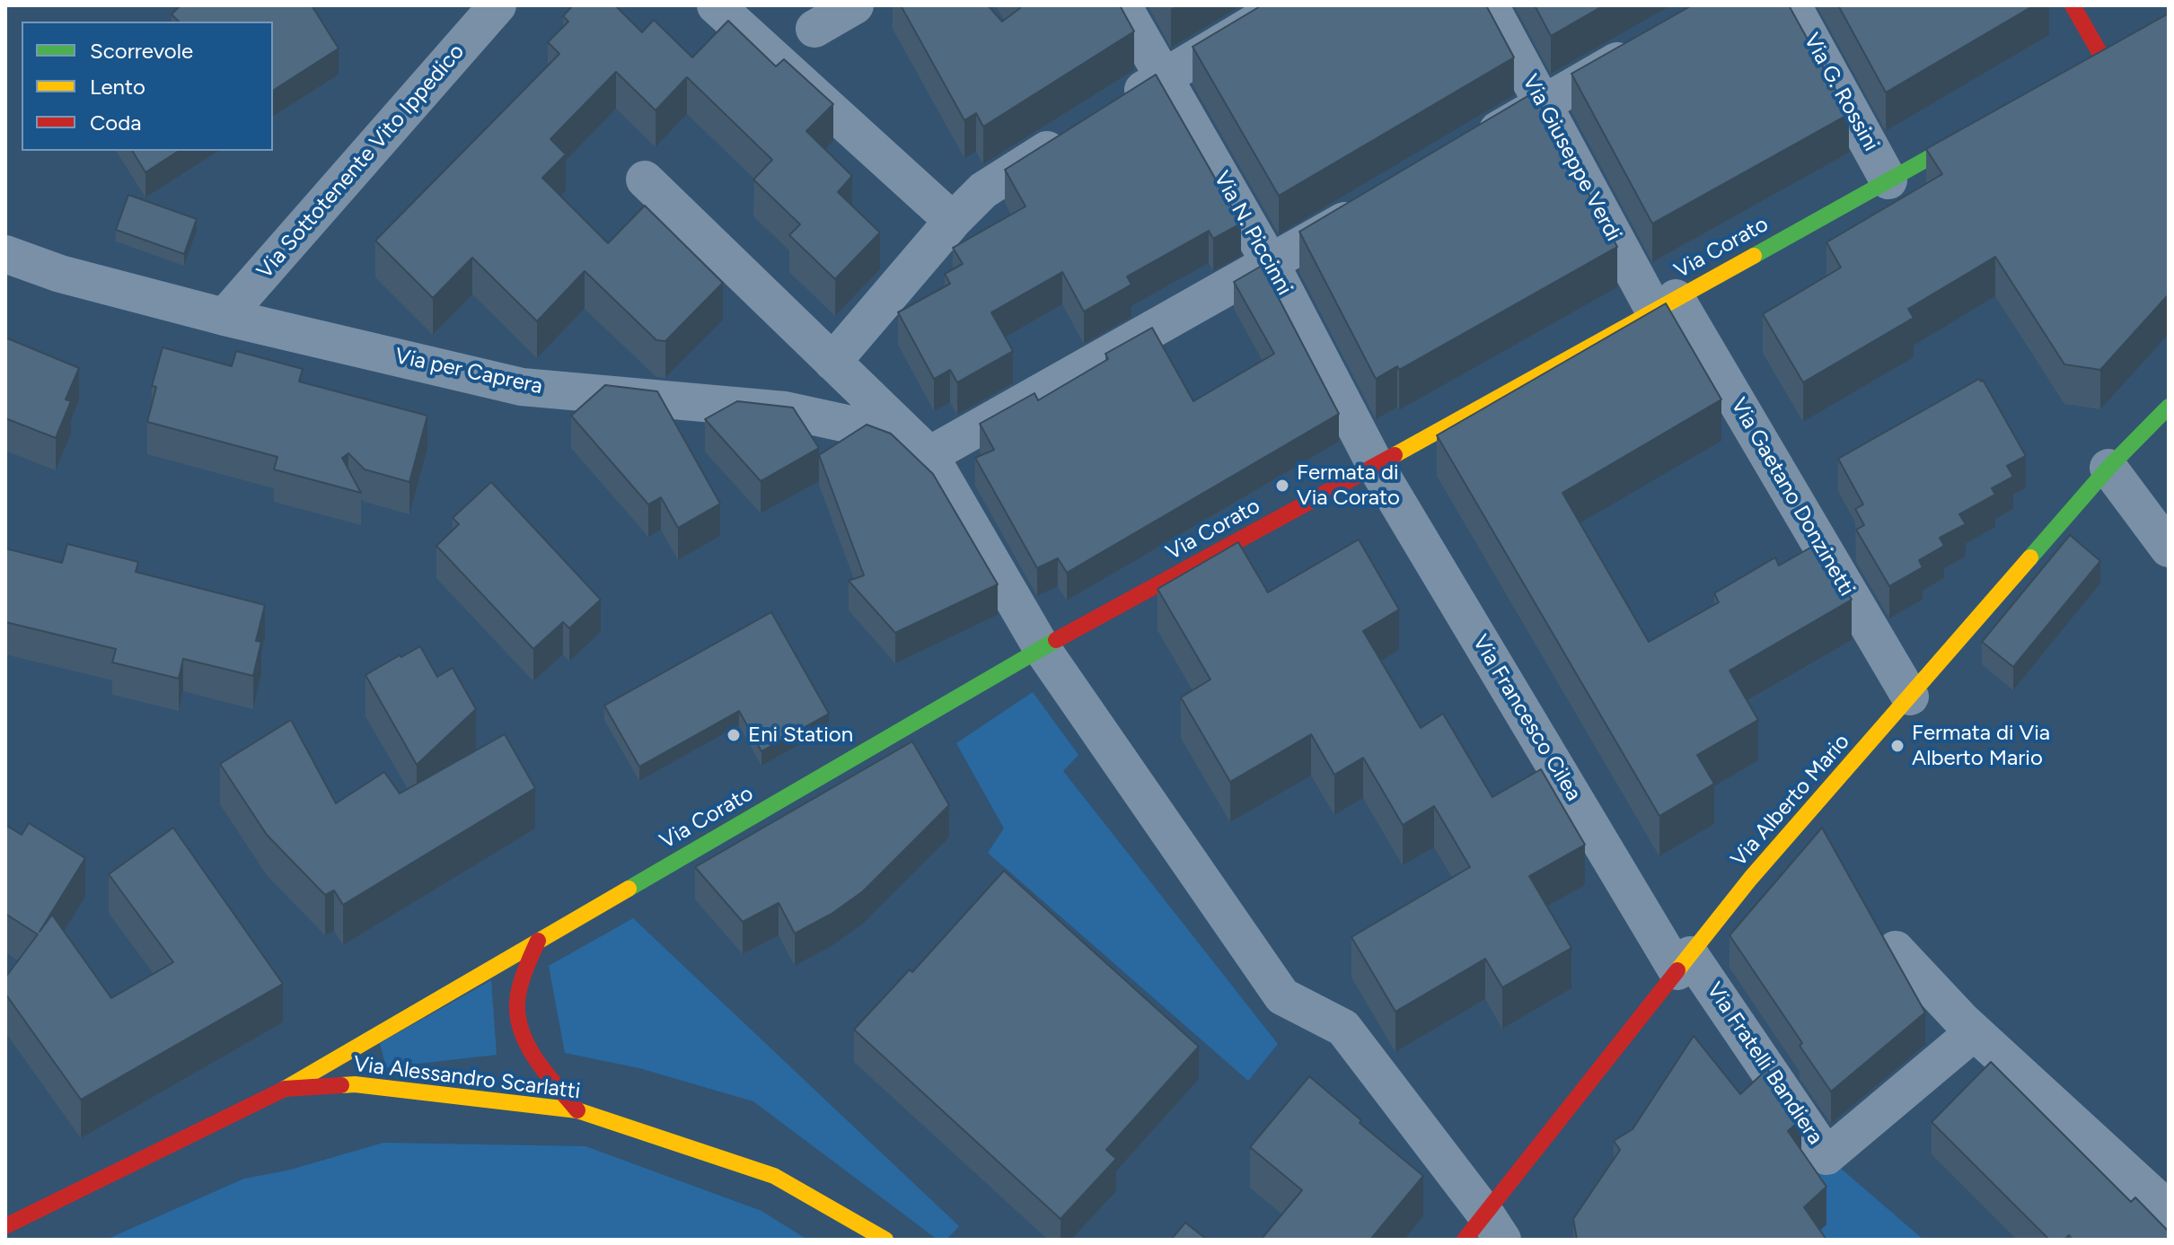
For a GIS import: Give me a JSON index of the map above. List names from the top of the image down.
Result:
{
  "streets": {
    "main road": ["Via Corato", "Via Alberto Mario", "Via Alessandro Scarlatti"],
    "street": [
      "Via G. Rossini",
      "Via Giuseppe Verdi",
      "Via Sottotenente Vito Ippedico",
      "Via N. Piccinni",
      "Via per Caprera",
      "Via Gaetano Donzinetti",
      "Via Francesco Cilea",
      "Via Fratelli Bandiera"
    ]
  },
  "crossings": [
    ["Via G. Rossini", "Via Corato"],
    ["Via Giuseppe Verdi", "Via Corato"],
    ["Via Giuseppe Verdi", "Via Gaetano Donzinetti"],
    ["Via Sottotenente Vito Ippedico", "Via per Caprera"],
    ["Via N. Piccinni", "Via Corato"],
    ["Via N. Piccinni", "Via Francesco Cilea"],
    ["Via Corato", "Via Gaetano Donzinetti"],
    ["Via Corato", "Via Francesco Cilea"],
    ["Via Corato", "Via Alessandro Scarlatti"],
    ["Via Gaetano Donzinetti", "Via Alberto Mario"],
    ["Via Francesco Cilea", "Via Alberto Mario"],
    ["Via Francesco Cilea", "Via Fratelli Bandiera"],
    ["Via Alberto Mario", "Via Fratelli Bandiera"]
  ],
  "places": ["Fermata di Via Corato", "Eni Station", "Fermata di Via Alberto Mario"],
  "legend": ["Scorrevole", "Lento", "Coda"]
}
